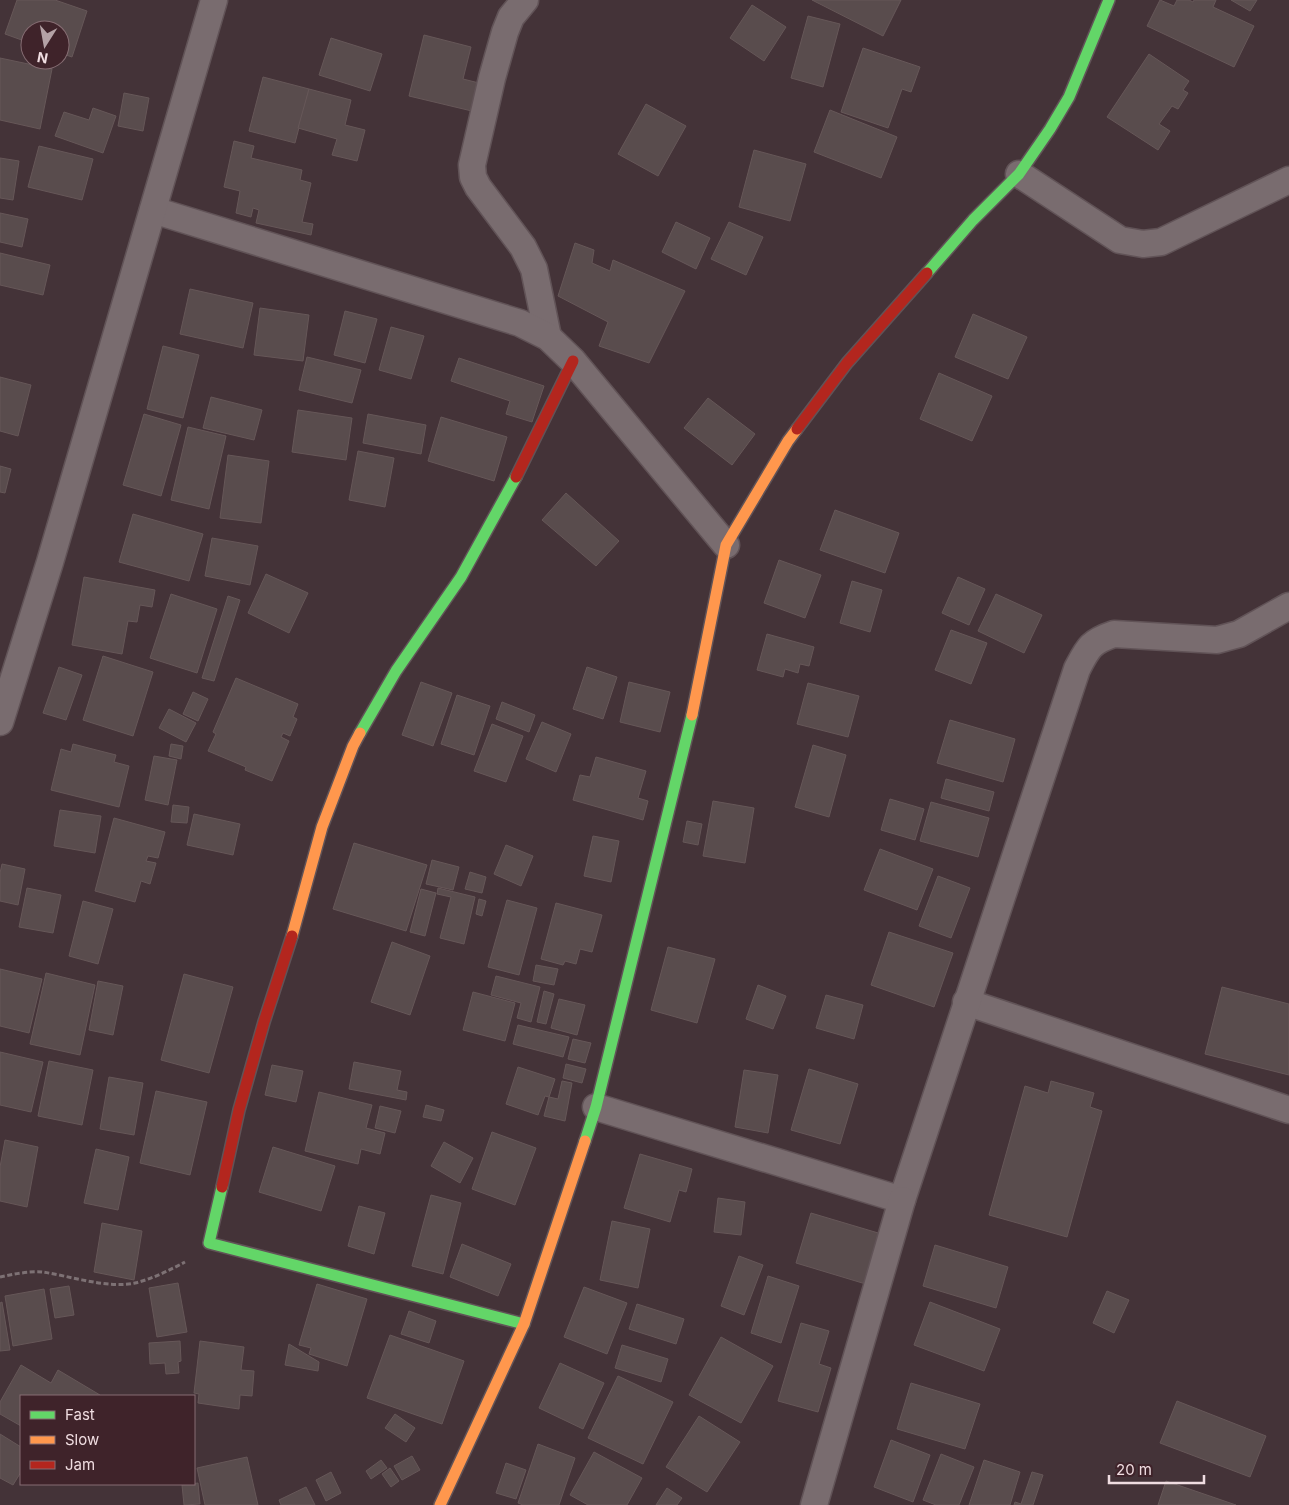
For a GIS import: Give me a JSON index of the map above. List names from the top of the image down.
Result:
{
  "legend": ["Fast", "Slow", "Jam"],
  "scale_bar": "20 m",
  "north": "bottom"
}
